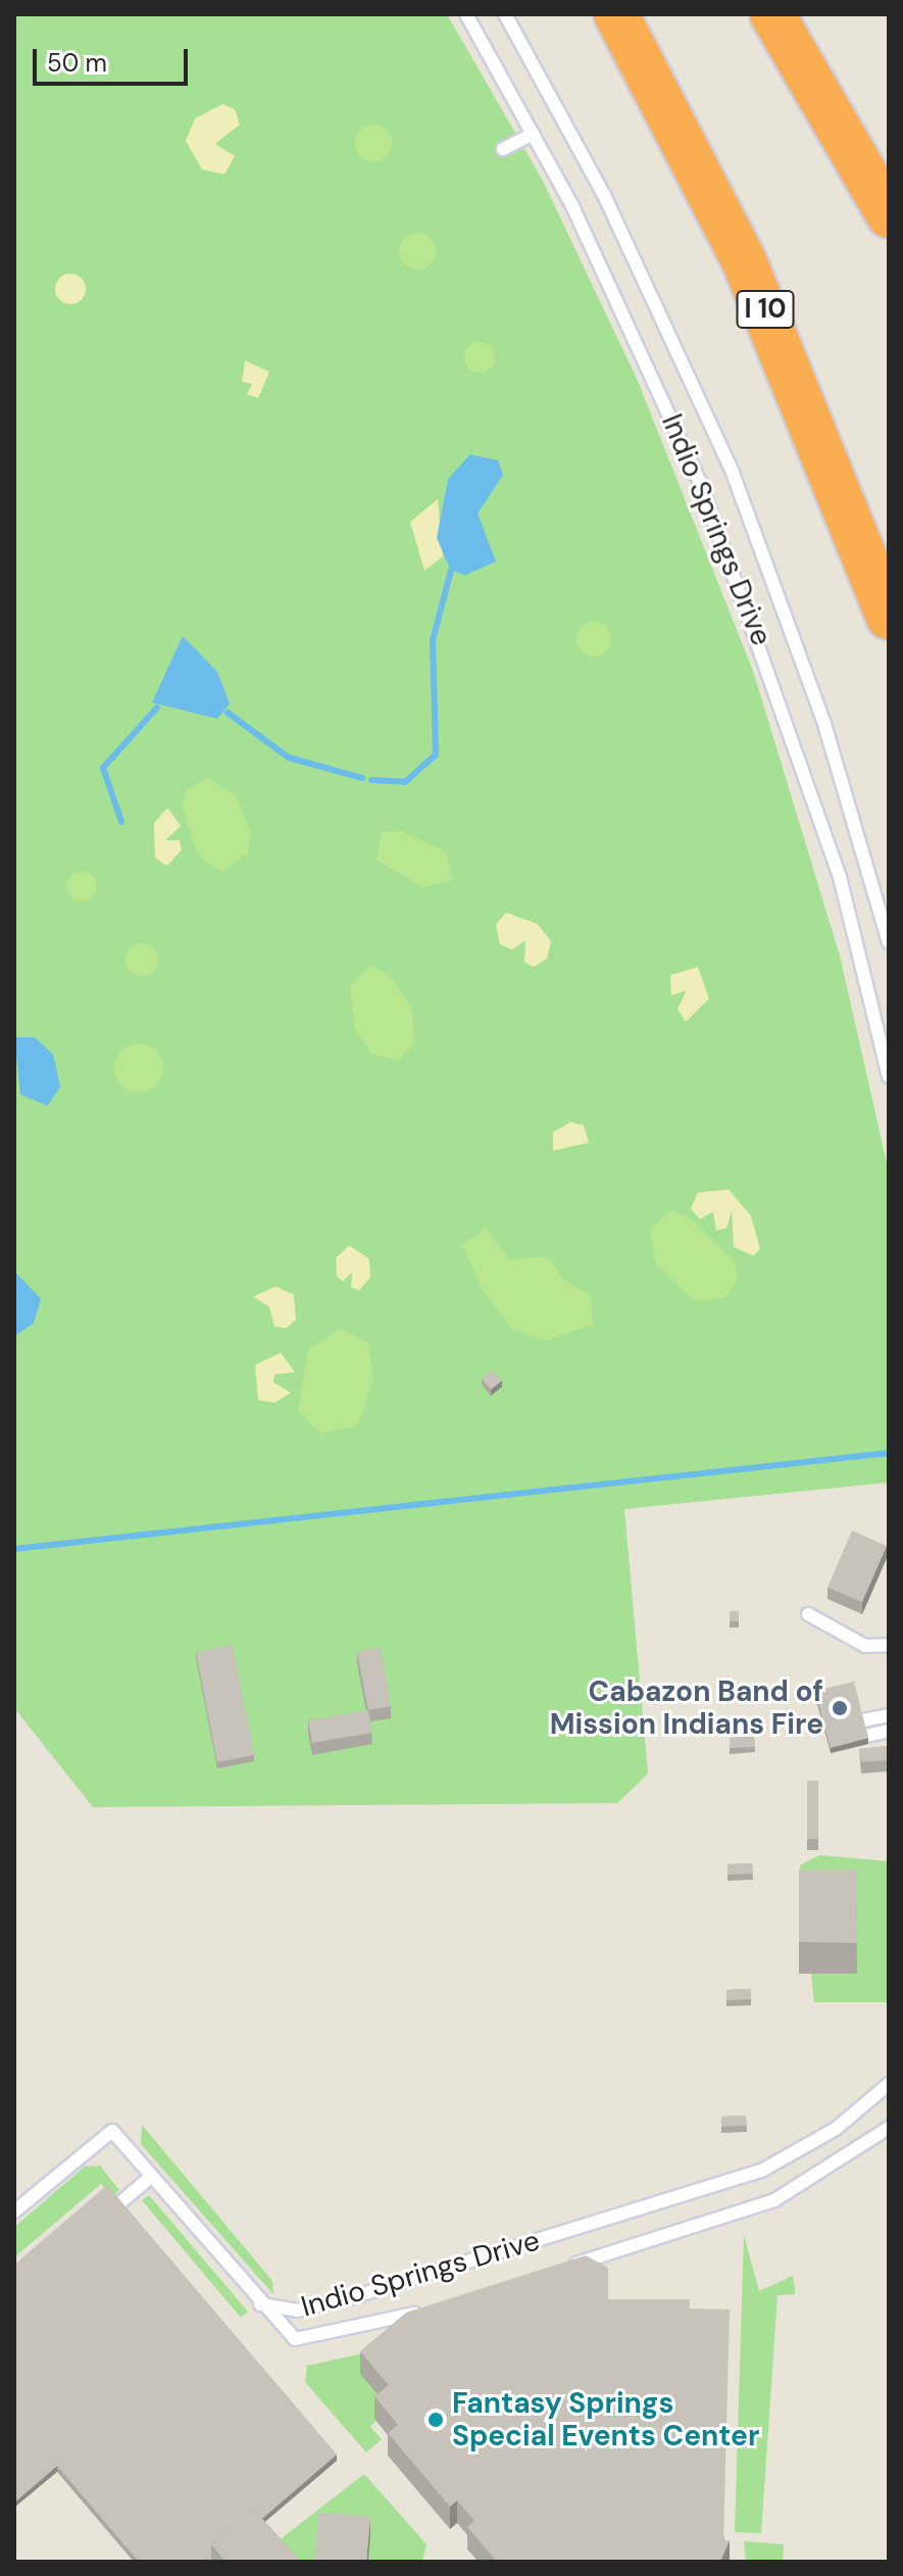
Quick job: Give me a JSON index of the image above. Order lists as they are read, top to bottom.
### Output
{
  "streets": {
    "highway": ["I 10"],
    "lane": ["Indio Springs Drive"]
  },
  "places": ["Cabazon Band of Mission Indians Fire", "Fantasy Springs Special Events Center"],
  "scale_bar": "50 m"
}
